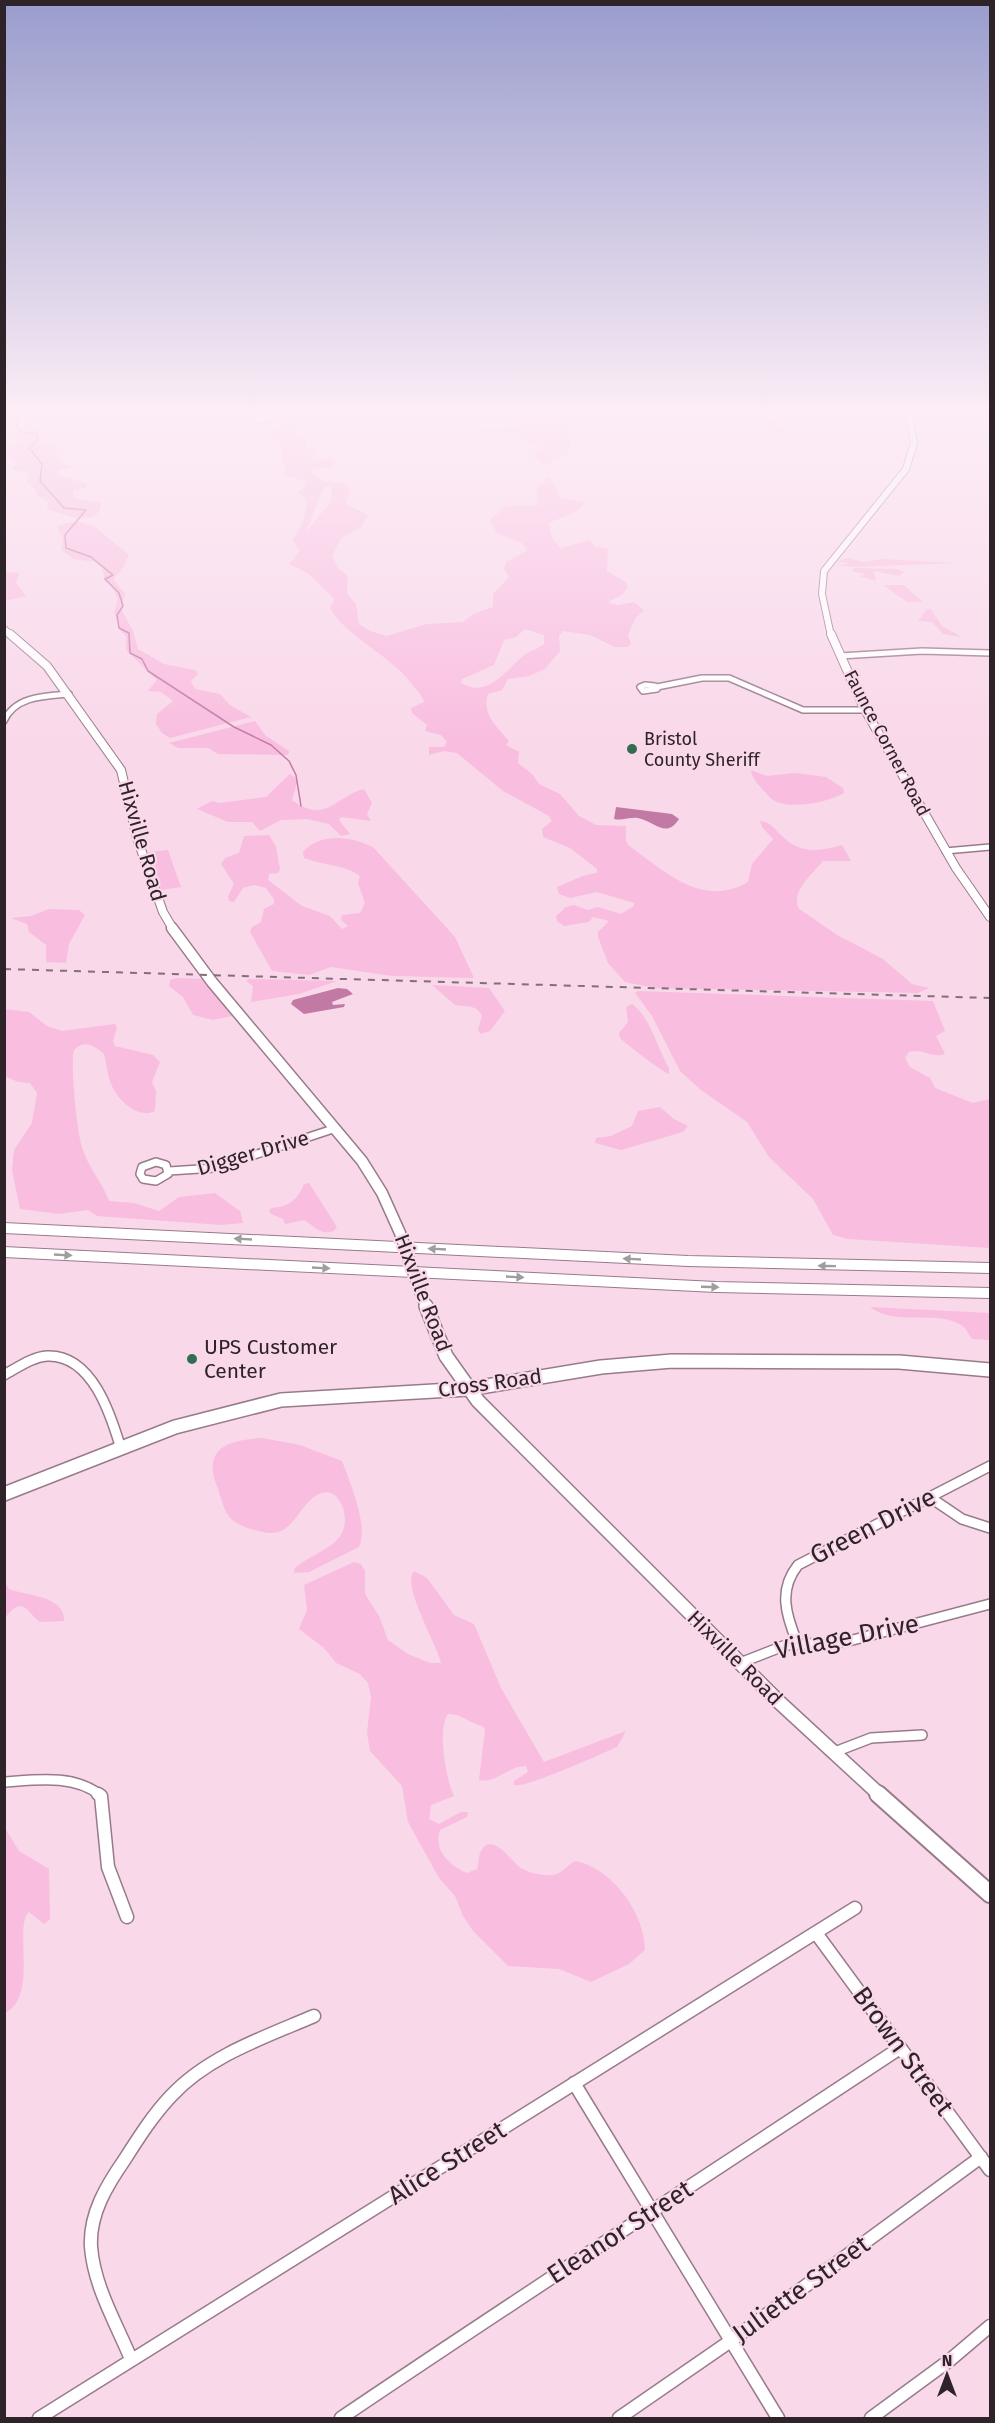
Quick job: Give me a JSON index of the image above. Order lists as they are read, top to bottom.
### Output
{
  "streets": {
    "street": [
      "Faunce Corner Road",
      "Hixville Road",
      "Digger Drive",
      "Cross Road",
      "Green Drive",
      "Village Drive",
      "Brown Street",
      "Alice Street",
      "Eleanor Street",
      "Juliette Street"
    ]
  },
  "crossings": [
    ["Hixville Road", "Digger Drive"],
    ["Hixville Road", "Cross Road"],
    ["Hixville Road", "Village Drive"],
    ["Green Drive", "Village Drive"],
    ["Brown Street", "Alice Street"],
    ["Brown Street", "Eleanor Street"],
    ["Brown Street", "Juliette Street"]
  ],
  "places": ["Bristol County Sheriff", "UPS Customer Center"],
  "north": "top"
}
